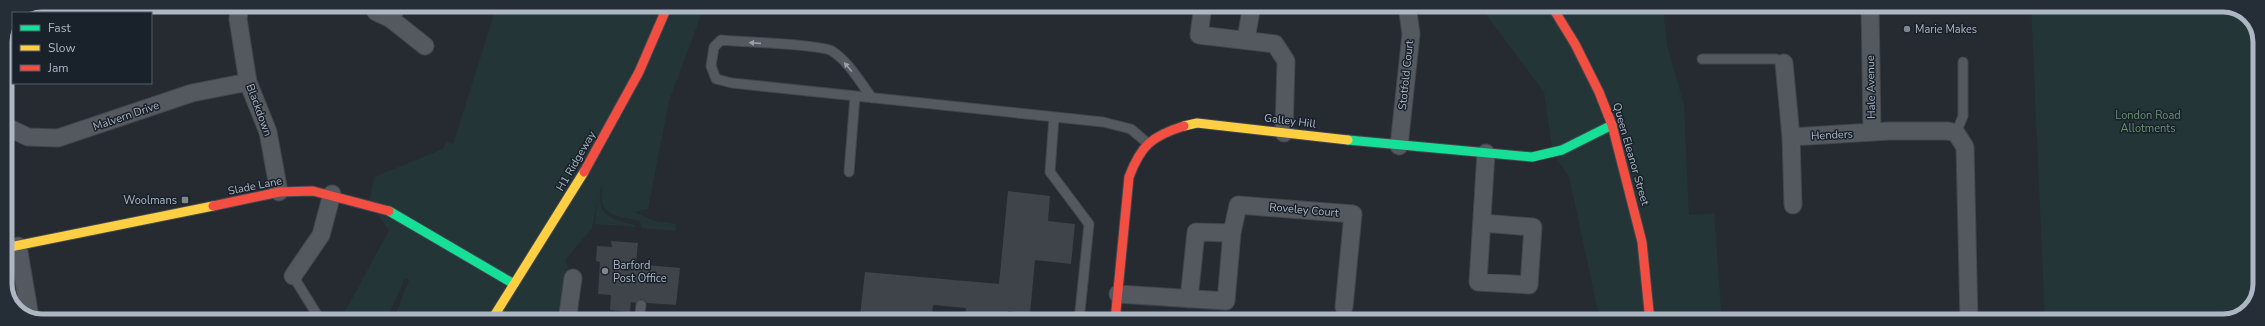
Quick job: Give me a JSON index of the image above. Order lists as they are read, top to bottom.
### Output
{
  "streets": {
    "street": [
      "Stotfold Court",
      "Hale Avenue",
      "Blackdown",
      "Malvern Drive",
      "Galley Hill",
      "Henders",
      "Queen Eleanor Street",
      "H1 Ridgeway",
      "Slade Lane",
      "Roveley Court"
    ]
  },
  "crossings": [
    ["Stotfold Court", "Galley Hill"],
    ["Hale Avenue", "Henders"],
    ["Blackdown", "Malvern Drive"],
    ["Blackdown", "Slade Lane"],
    ["Galley Hill", "Queen Eleanor Street"],
    ["Galley Hill", "Roveley Court"],
    ["H1 Ridgeway", "Slade Lane"]
  ],
  "parks": ["London Road Allotments"],
  "places": {
    "other": ["Marie Makes", "Barford Post Office"],
    "transit": ["Woolmans"]
  },
  "legend": ["Fast", "Slow", "Jam"]
}
